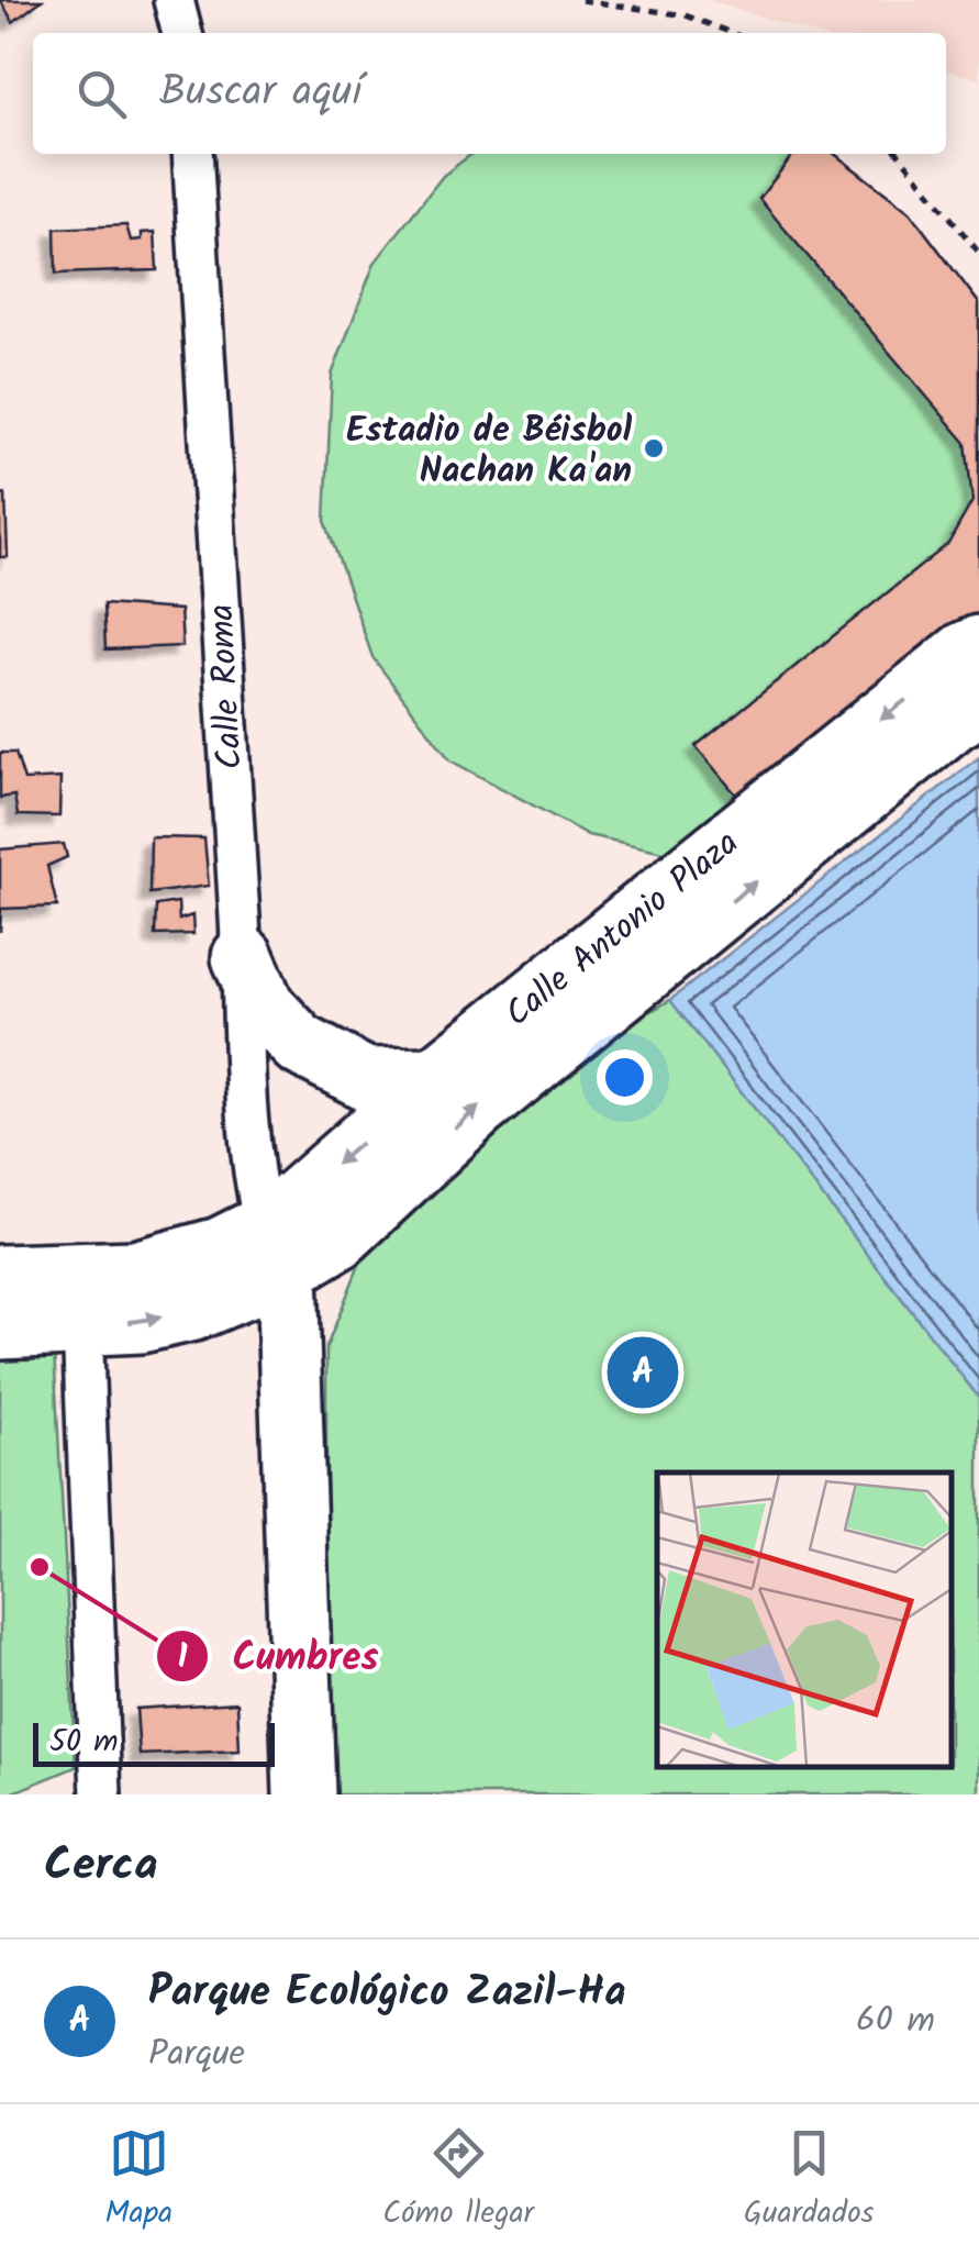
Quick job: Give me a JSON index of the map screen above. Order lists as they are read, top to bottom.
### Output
{
  "streets": {
    "main road": ["Calle Antonio Plaza"],
    "street": ["Calle Roma"]
  },
  "crossings": [
    ["Calle Roma", "Calle Antonio Plaza"]
  ],
  "places": ["Estadio de Béisbol Nachan Ka'an", "Cumbres"],
  "scale_bar": "50 m",
  "page": {
    "search": "Buscar aquí",
    "pins": "A",
    "scale": "50 m",
    "heading": "Cerca",
    "list": [
      {
        "mark": "A",
        "name": "Parque Ecológico Zazil-Ha",
        "note": "Parque",
        "value": "60 m"
      }
    ],
    "nav": ["Mapa", "Cómo llegar", "Guardados"]
  }
}
